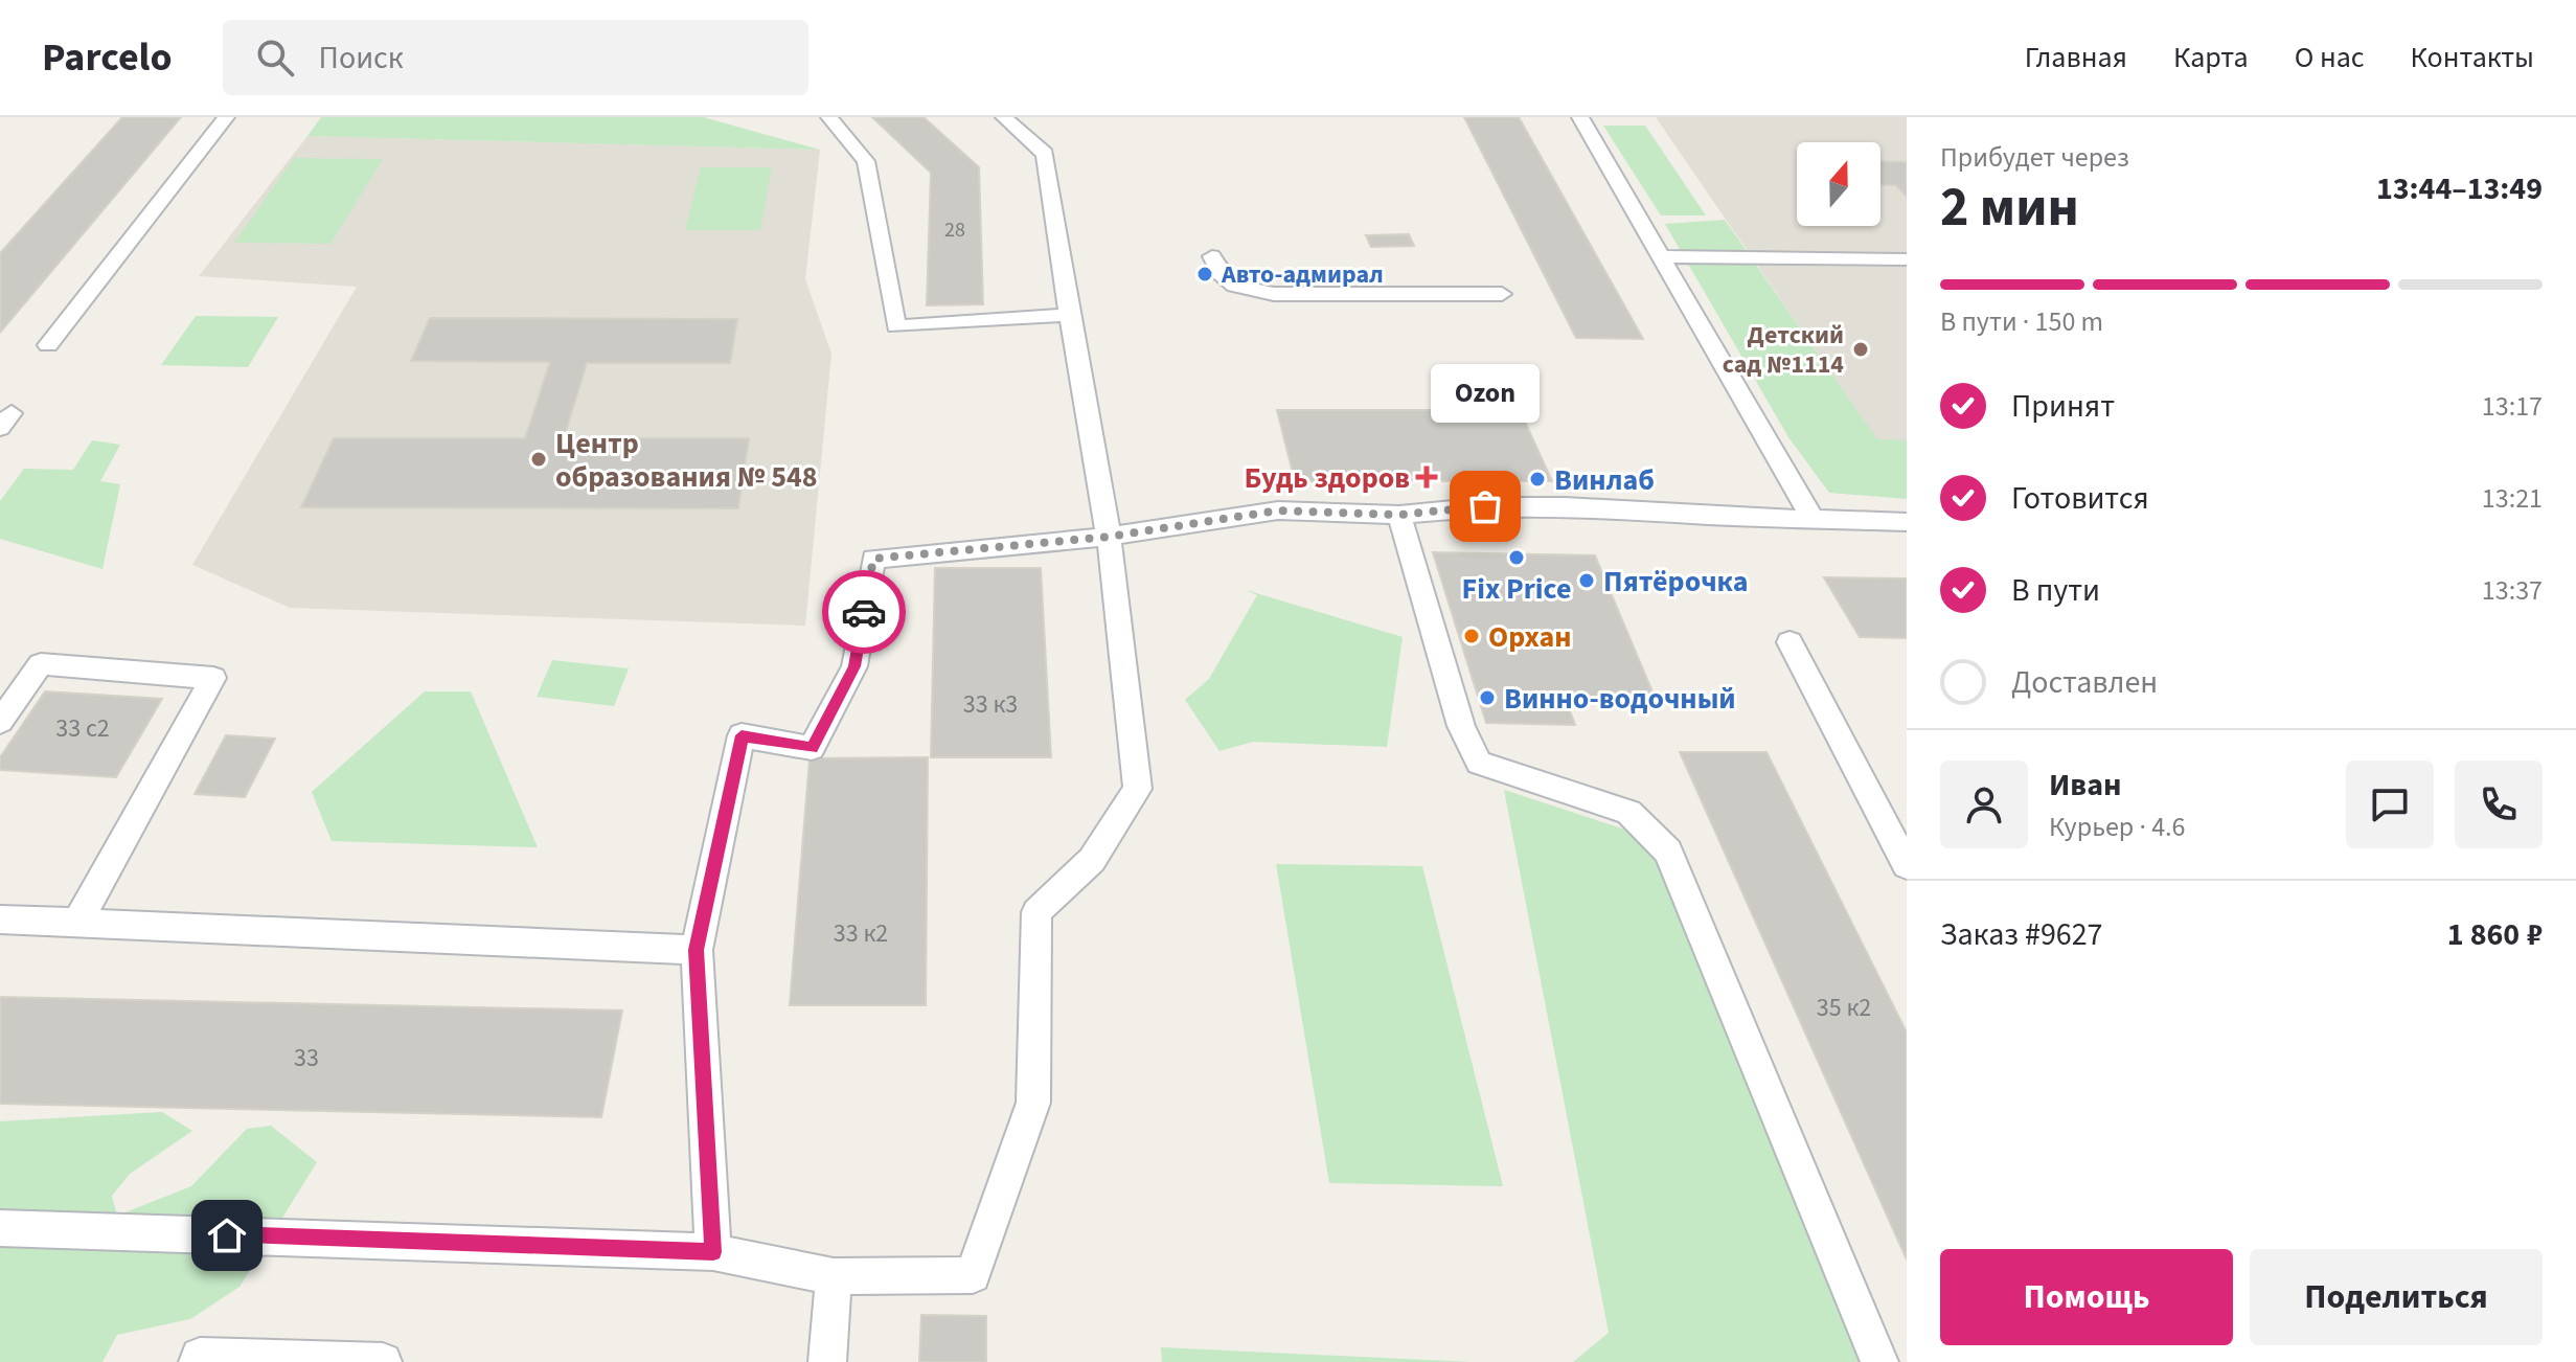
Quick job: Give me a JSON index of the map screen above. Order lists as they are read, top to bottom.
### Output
{
  "places": {
    "other": [
      "Авто-адмирал",
      "Детский сад №1114",
      "Центр образования № 548",
      "Винлаб",
      "Ozon",
      "Fix Price",
      "Пятёрочка",
      "Орхан",
      "Винно-водочный"
    ],
    "health": ["Будь здоров"]
  },
  "house_numbers": [
    "28",
    "33 к3",
    "33 с2",
    "33 к2",
    "35 к2",
    "33"
  ],
  "north": "top",
  "page": {
    "header": "Parcelo",
    "search": "Поиск",
    "nav": [
      "Главная",
      "Карта",
      "О нас",
      "Контакты"
    ],
    "heading": ["2 мин", "Прибудет через", "13:44–13:49"],
    "panel": [
      "Иван",
      "Курьер · 4.6",
      "Заказ #9627",
      "1 860 ₽"
    ],
    "bar": "В пути · 150 m",
    "list": [
      ["Принят", "13:17"],
      ["Готовится", "13:21"],
      ["В пути", "13:37"],
      "Доставлен"
    ],
    "bubble": "Ozon",
    "buttons": ["Помощь", "Поделиться"]
  }
}
